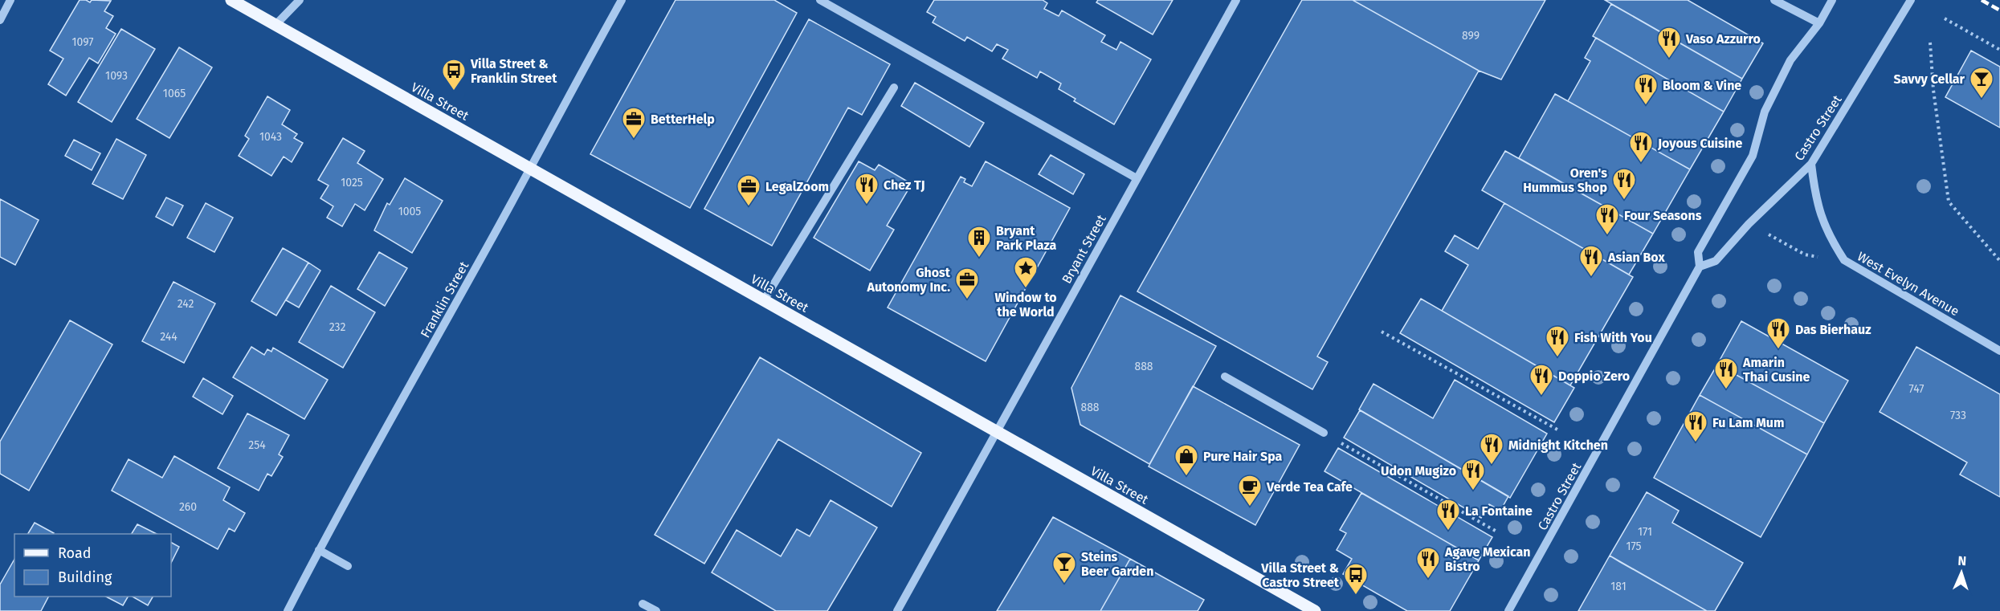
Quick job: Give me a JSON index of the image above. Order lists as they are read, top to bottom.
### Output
{
  "streets": {
    "main road": ["Villa Street"],
    "street": [
      "Castro Street",
      "Bryant Street",
      "West Evelyn Avenue",
      "Franklin Street"
    ]
  },
  "crossings": [
    ["Villa Street", "Bryant Street"],
    ["Villa Street", "Franklin Street"],
    ["Castro Street", "West Evelyn Avenue"]
  ],
  "places": {
    "restaurant": [
      "Vaso Azzurro",
      "Bloom & Vine",
      "Joyous Cuisine",
      "Oren's Hummus Shop",
      "Chez TJ",
      "Four Seasons",
      "Asian Box",
      "Das Bierhauz",
      "Fish With You",
      "Amarin Thai Cusine",
      "Doppio Zero",
      "Fu Lam Mum",
      "Midnight Kitchen",
      "Udon Mugizo",
      "La Fontaine",
      "Agave Mexican Bistro"
    ],
    "bus stop": ["Villa Street & Franklin Street", "Villa Street & Castro Street"],
    "bar": ["Savvy Cellar", "Steins Beer Garden"],
    "office": ["BetterHelp", "LegalZoom", "Ghost Autonomy Inc."],
    "building": ["Bryant Park Plaza"],
    "place": ["Window to the World"],
    "shop": ["Pure Hair Spa"],
    "cafe": ["Verde Tea Cafe"]
  },
  "house_numbers": [
    "899",
    "1097",
    "1093",
    "1065",
    "1043",
    "1025",
    "1005",
    "242",
    "232",
    "244",
    "888",
    "747",
    "888",
    "733",
    "254",
    "260",
    "171",
    "175",
    "181"
  ],
  "legend": ["Road", "Building"],
  "north": "top"
}
